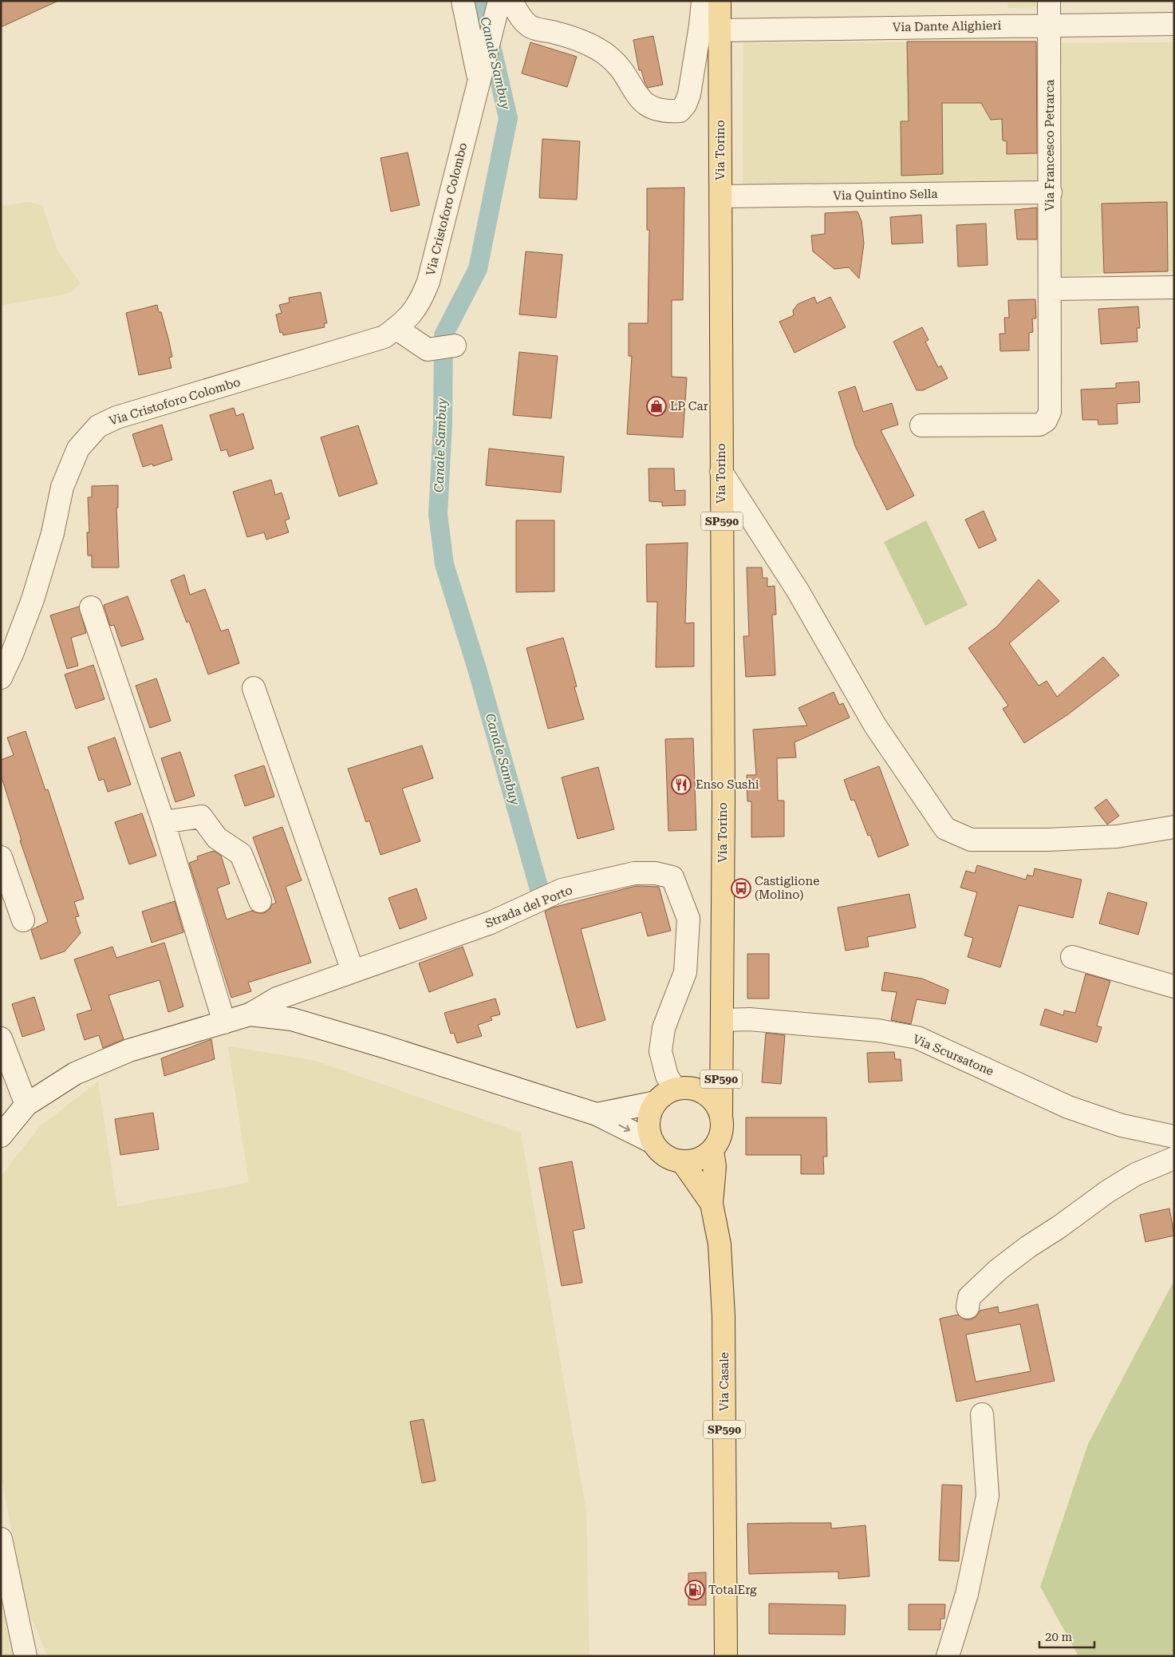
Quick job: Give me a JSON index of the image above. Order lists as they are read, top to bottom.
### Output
{
  "streets": {
    "main road": ["Via Torino", "SP590", "Via Casale"],
    "street": [
      "Via Dante Alighieri",
      "Via Francesco Petrarca",
      "Via Quintino Sella",
      "Via Cristoforo Colombo",
      "Strada del Porto",
      "Via Scursatone"
    ]
  },
  "crossings": [
    ["Via Dante Alighieri", "Via Francesco Petrarca"],
    ["Via Dante Alighieri", "Via Torino"],
    ["Via Francesco Petrarca", "Via Quintino Sella"],
    ["Via Torino", "Via Quintino Sella"],
    ["Via Torino", "SP590"],
    ["Via Torino", "Via Scursatone"],
    ["SP590", "Strada del Porto"],
    ["SP590", "Via Casale"]
  ],
  "water": ["Canale Sambuy"],
  "places": {
    "shop": ["LP Car"],
    "restaurant": ["Enso Sushi"],
    "bus stop": ["Castiglione (Molino)"],
    "fuel station": ["TotalErg"]
  },
  "scale_bar": "20 m"
}
